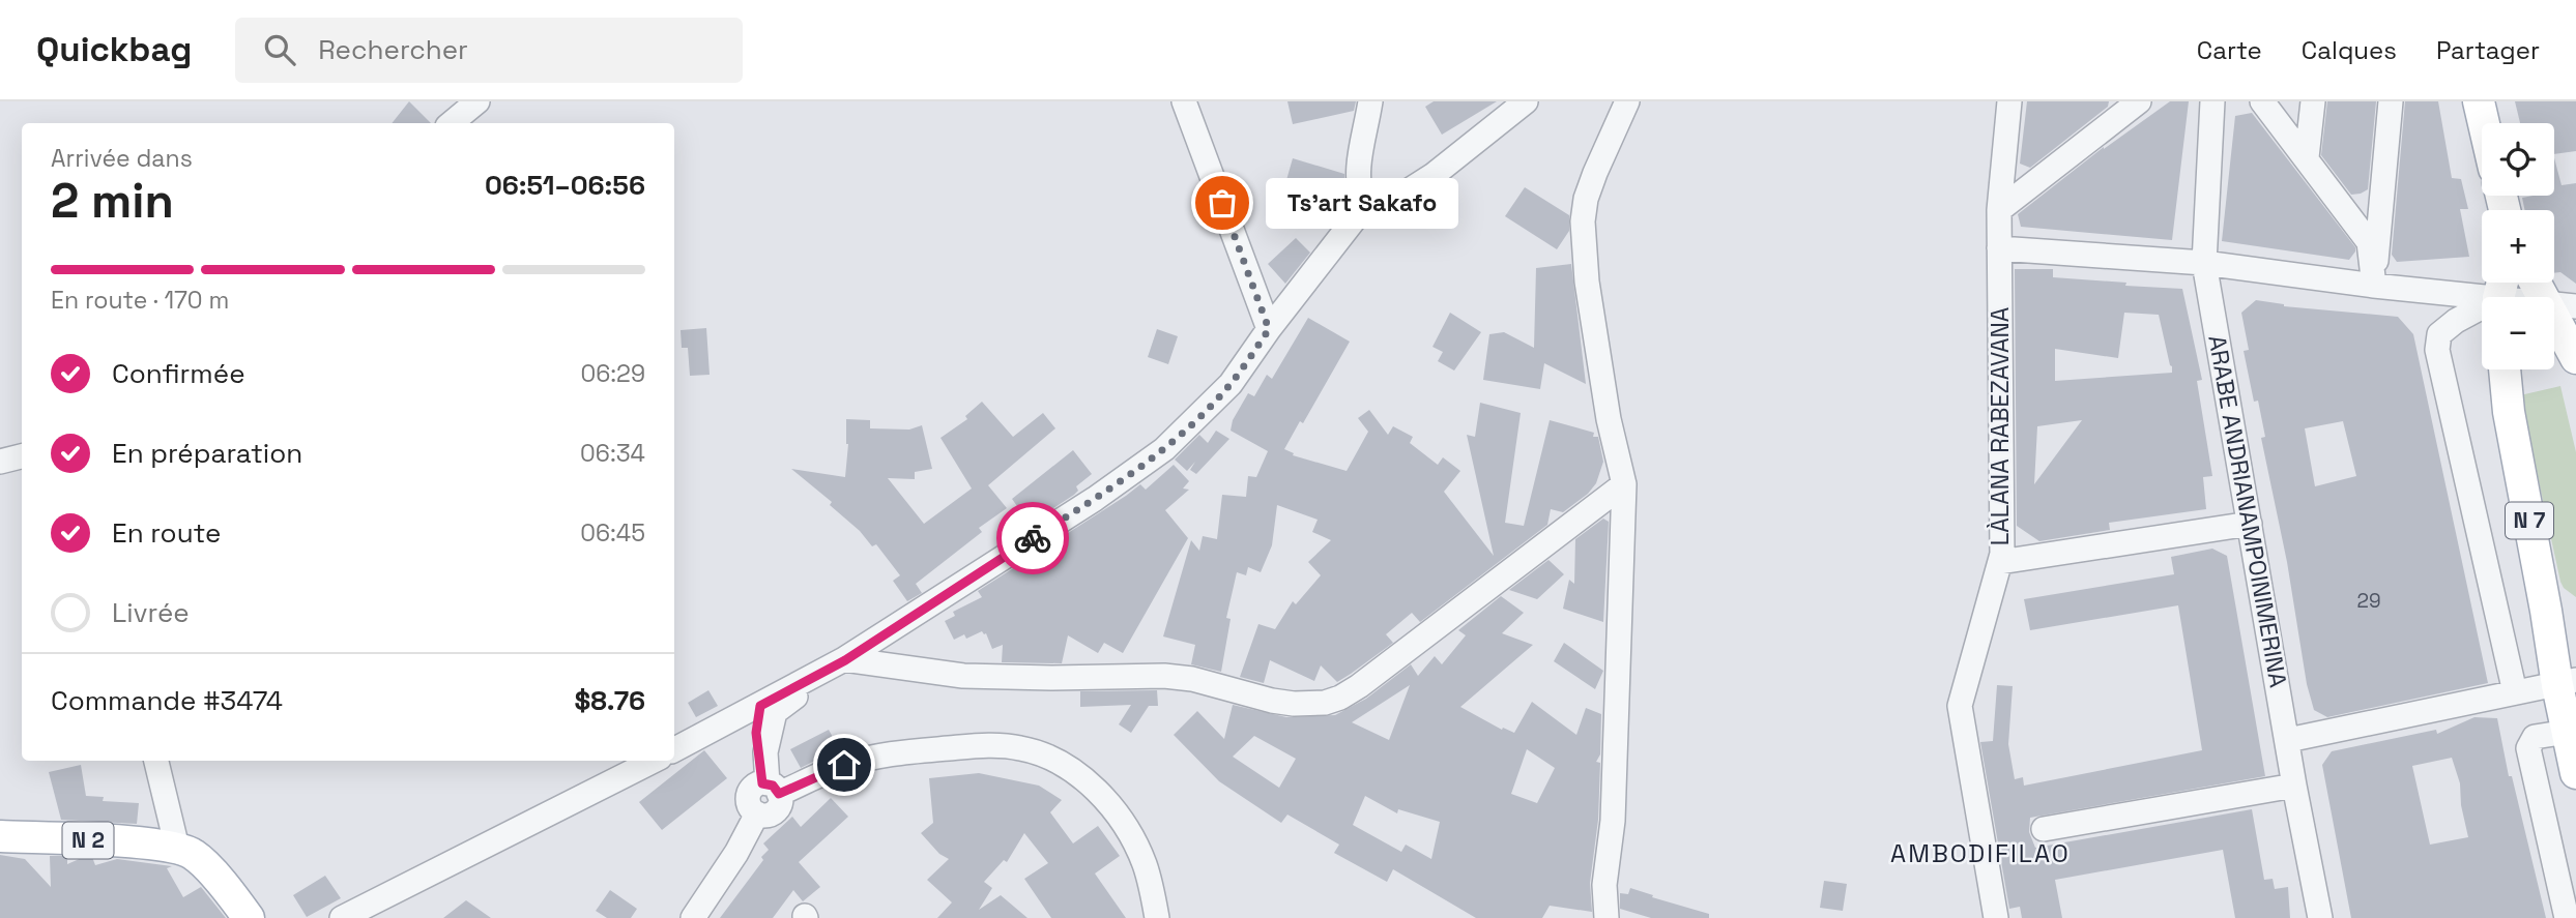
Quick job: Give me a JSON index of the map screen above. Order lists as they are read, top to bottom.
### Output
{
  "streets": {
    "main road": ["N 7", "N 2"],
    "street": ["LÀLANA RABEZAVANA", "ARABE ANDRIANAMPOINIMERINA"]
  },
  "districts": ["AMBODIFILAO"],
  "places": ["Ts'art Sakafo"],
  "house_numbers": ["29"],
  "page": {
    "header": "Quickbag",
    "search": "Rechercher",
    "nav": ["Carte", "Calques", "Partager"],
    "map_buttons": ["+", "−"],
    "heading": ["2 min", "Arrivée dans", "06:51–06:56"],
    "panel": ["Commande #3474", "$8.76"],
    "bubble": "Ts'art Sakafo",
    "bar": "En route · 170 m",
    "list": [
      ["Confirmée", "06:29"],
      ["En préparation", "06:34"],
      ["En route", "06:45"],
      "Livrée"
    ]
  }
}
